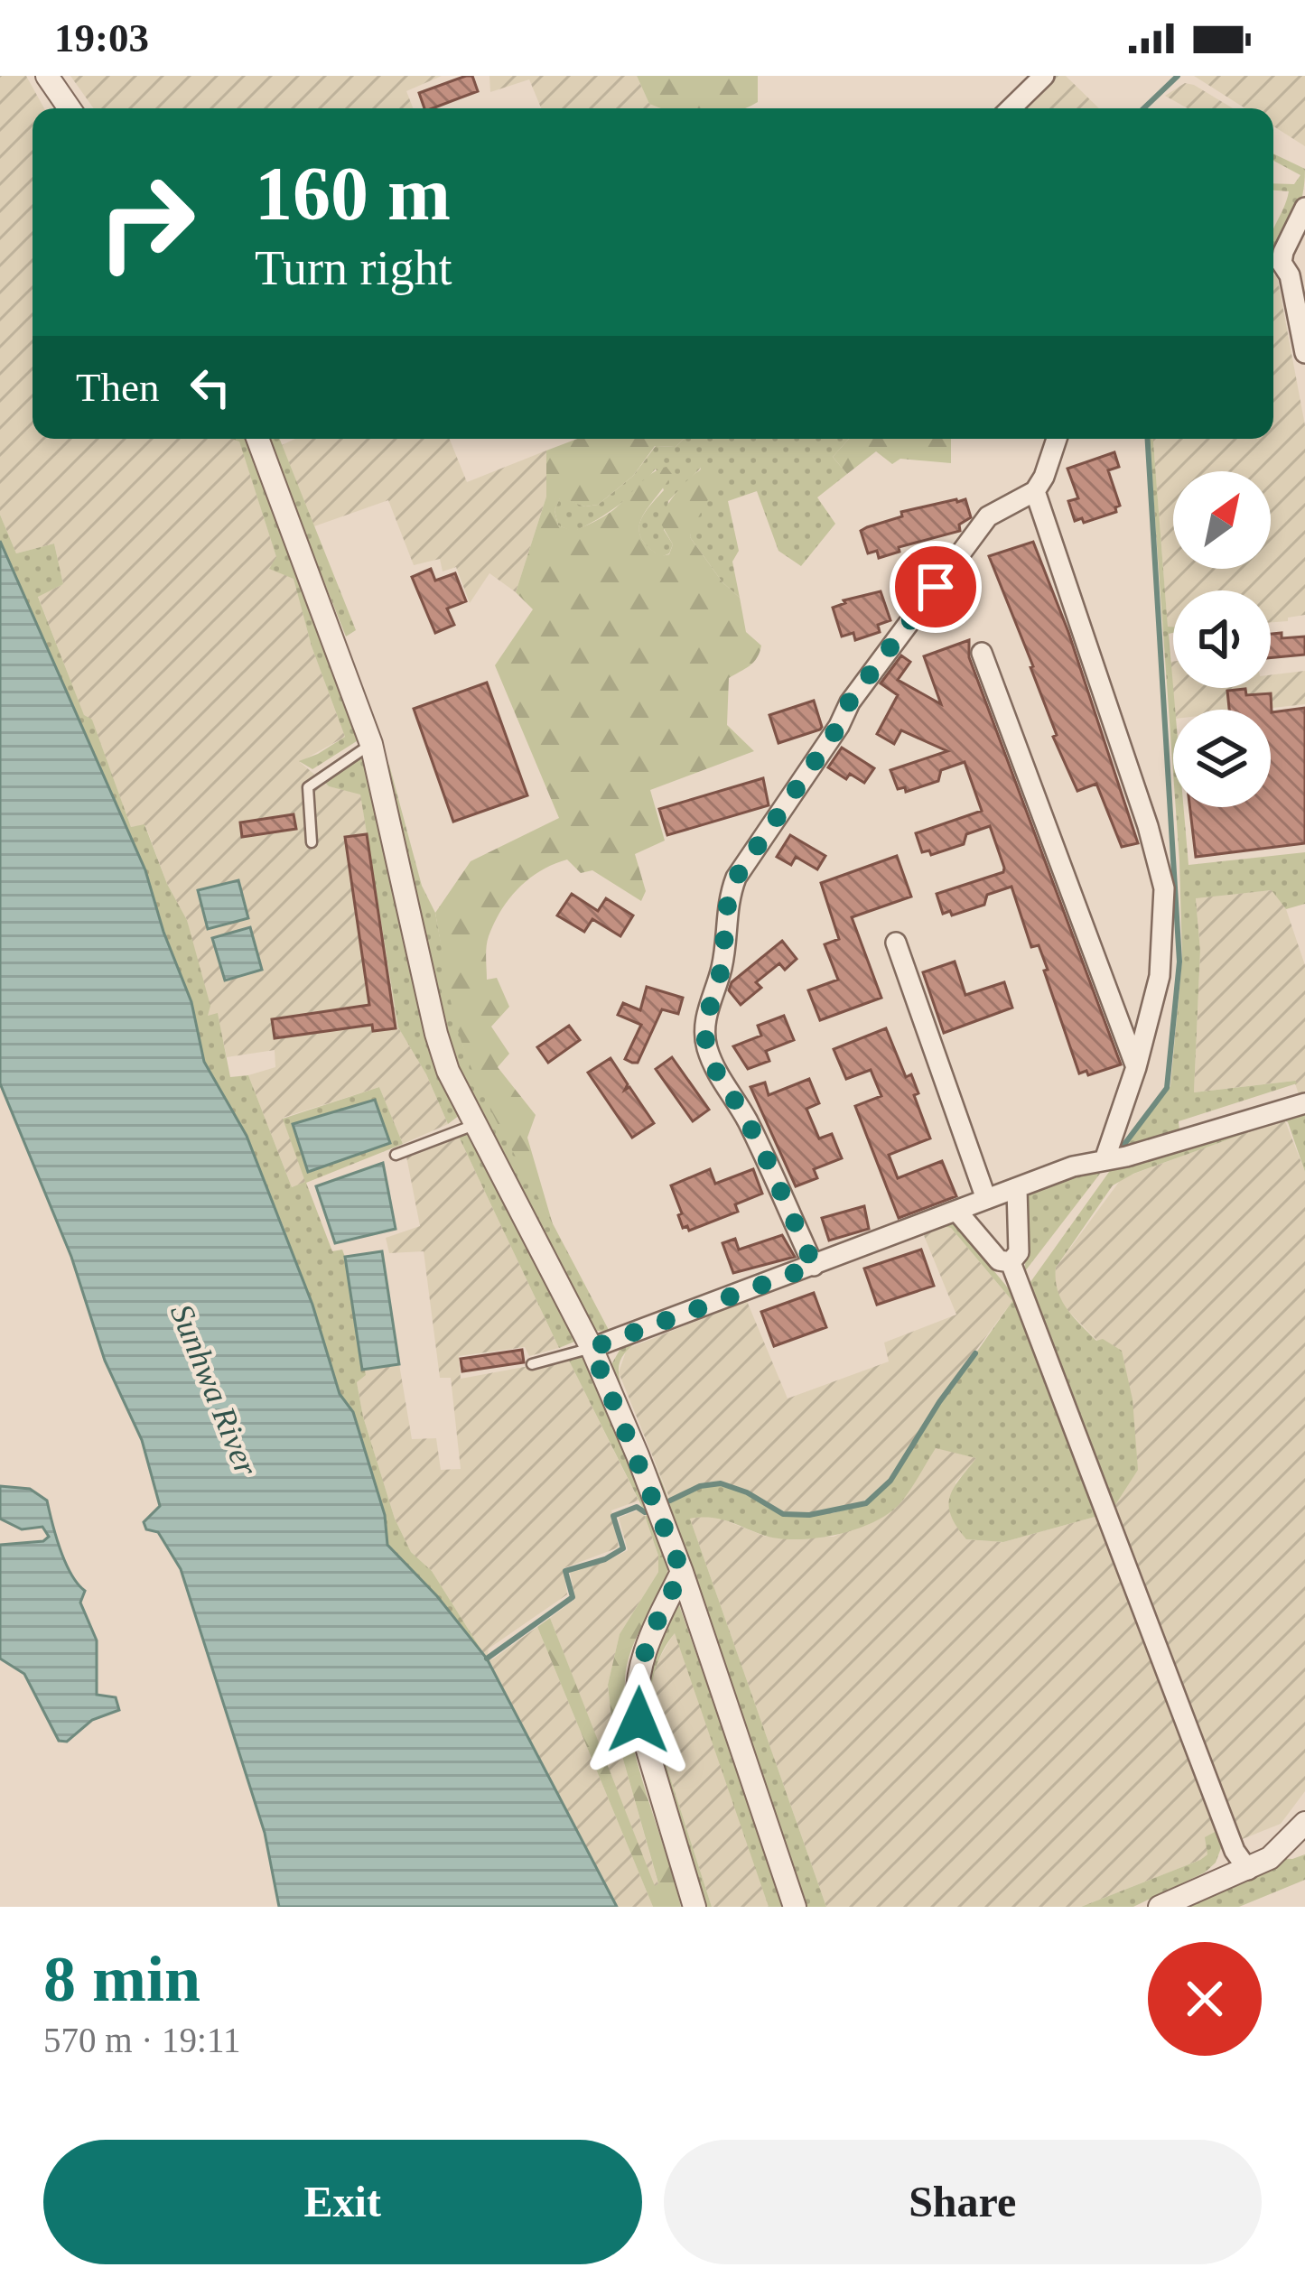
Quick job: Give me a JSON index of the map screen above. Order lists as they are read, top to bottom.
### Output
{
  "water": ["Sunhwa River"],
  "north": "top right",
  "page": {
    "status": "19:03",
    "turn": ["160 m", "Turn right"],
    "then": "Then",
    "heading": ["8 min", "570 m · 19:11"],
    "buttons": ["Exit", "Share"]
  }
}
